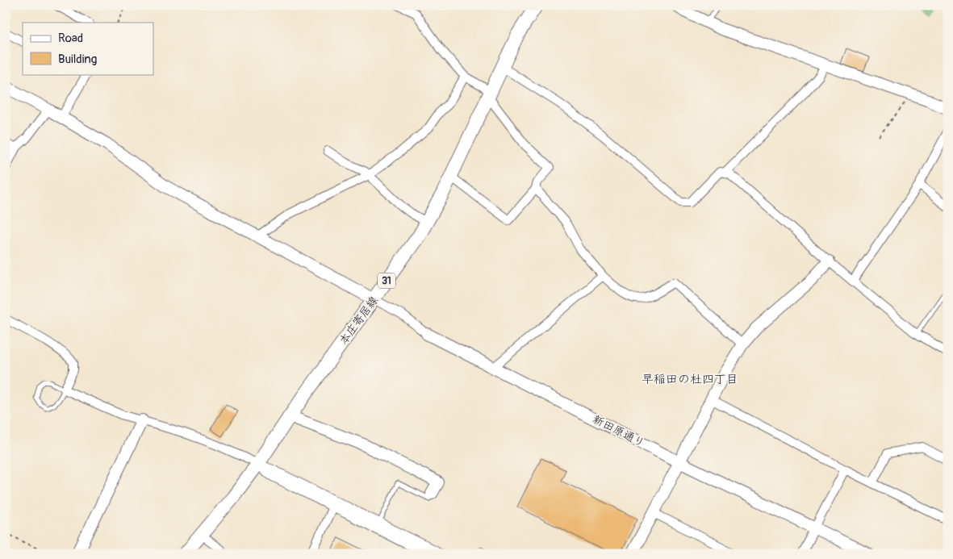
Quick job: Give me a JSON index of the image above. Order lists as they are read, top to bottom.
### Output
{
  "streets": {
    "main road": ["31", "本庄寄居線"],
    "street": ["新田原通り"]
  },
  "crossings": [
    ["本庄寄居線", "新田原通り"]
  ],
  "districts": ["早稲田の杜四丁目"],
  "legend": ["Road", "Building"]
}
